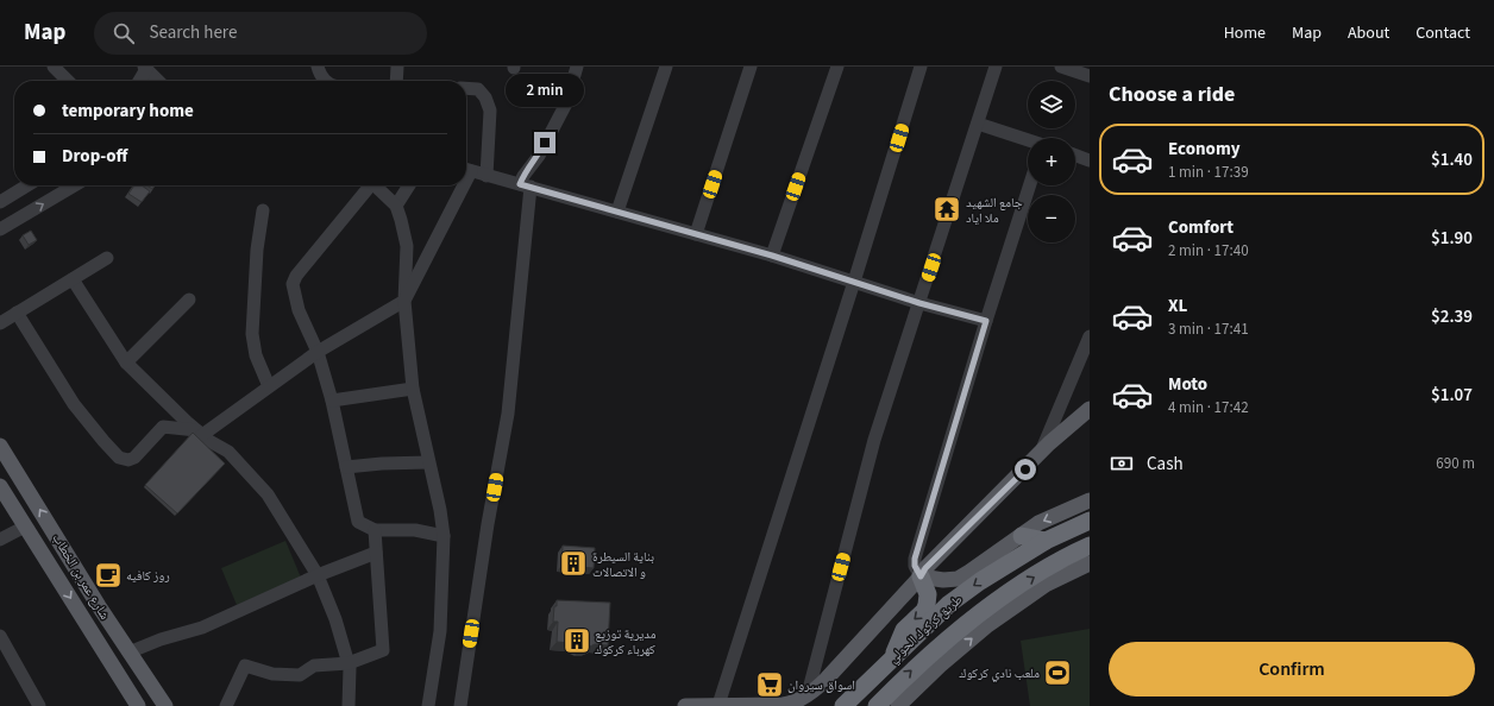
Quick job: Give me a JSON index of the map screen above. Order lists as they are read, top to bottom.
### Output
{
  "streets": {
    "highway": ["طريق كركوك الحولي"],
    "main road": ["شارع عمر بن الخطاب"]
  },
  "places": {
    "temple": ["جامع الشهيد ملا اياد"],
    "building": ["بناية السيطرة و الاتصالات", "مديرية توزيع كهرباء كركوك"],
    "cafe": ["روز كافيه"],
    "sports": ["ملعب نادي كركوك"],
    "supermarket": ["اسواق سيروان"]
  },
  "page": {
    "header": "Map",
    "search": "Search here",
    "nav": [
      "Home",
      "Map",
      "About",
      "Contact"
    ],
    "heading": "Choose a ride",
    "bubble": "2 min",
    "map_buttons": ["+", "−"],
    "banner": ["temporary home", "Drop-off"],
    "list": [
      {
        "name": "Economy",
        "note": "1 min · 17:39",
        "value": "$1.40"
      },
      {
        "name": "Comfort",
        "note": "2 min · 17:40",
        "value": "$1.90"
      },
      {
        "name": "XL",
        "note": "3 min · 17:41",
        "value": "$2.39"
      },
      {
        "name": "Moto",
        "note": "4 min · 17:42",
        "value": "$1.07"
      }
    ],
    "pay": ["Cash", "690 m"],
    "buttons": "Confirm"
  }
}
